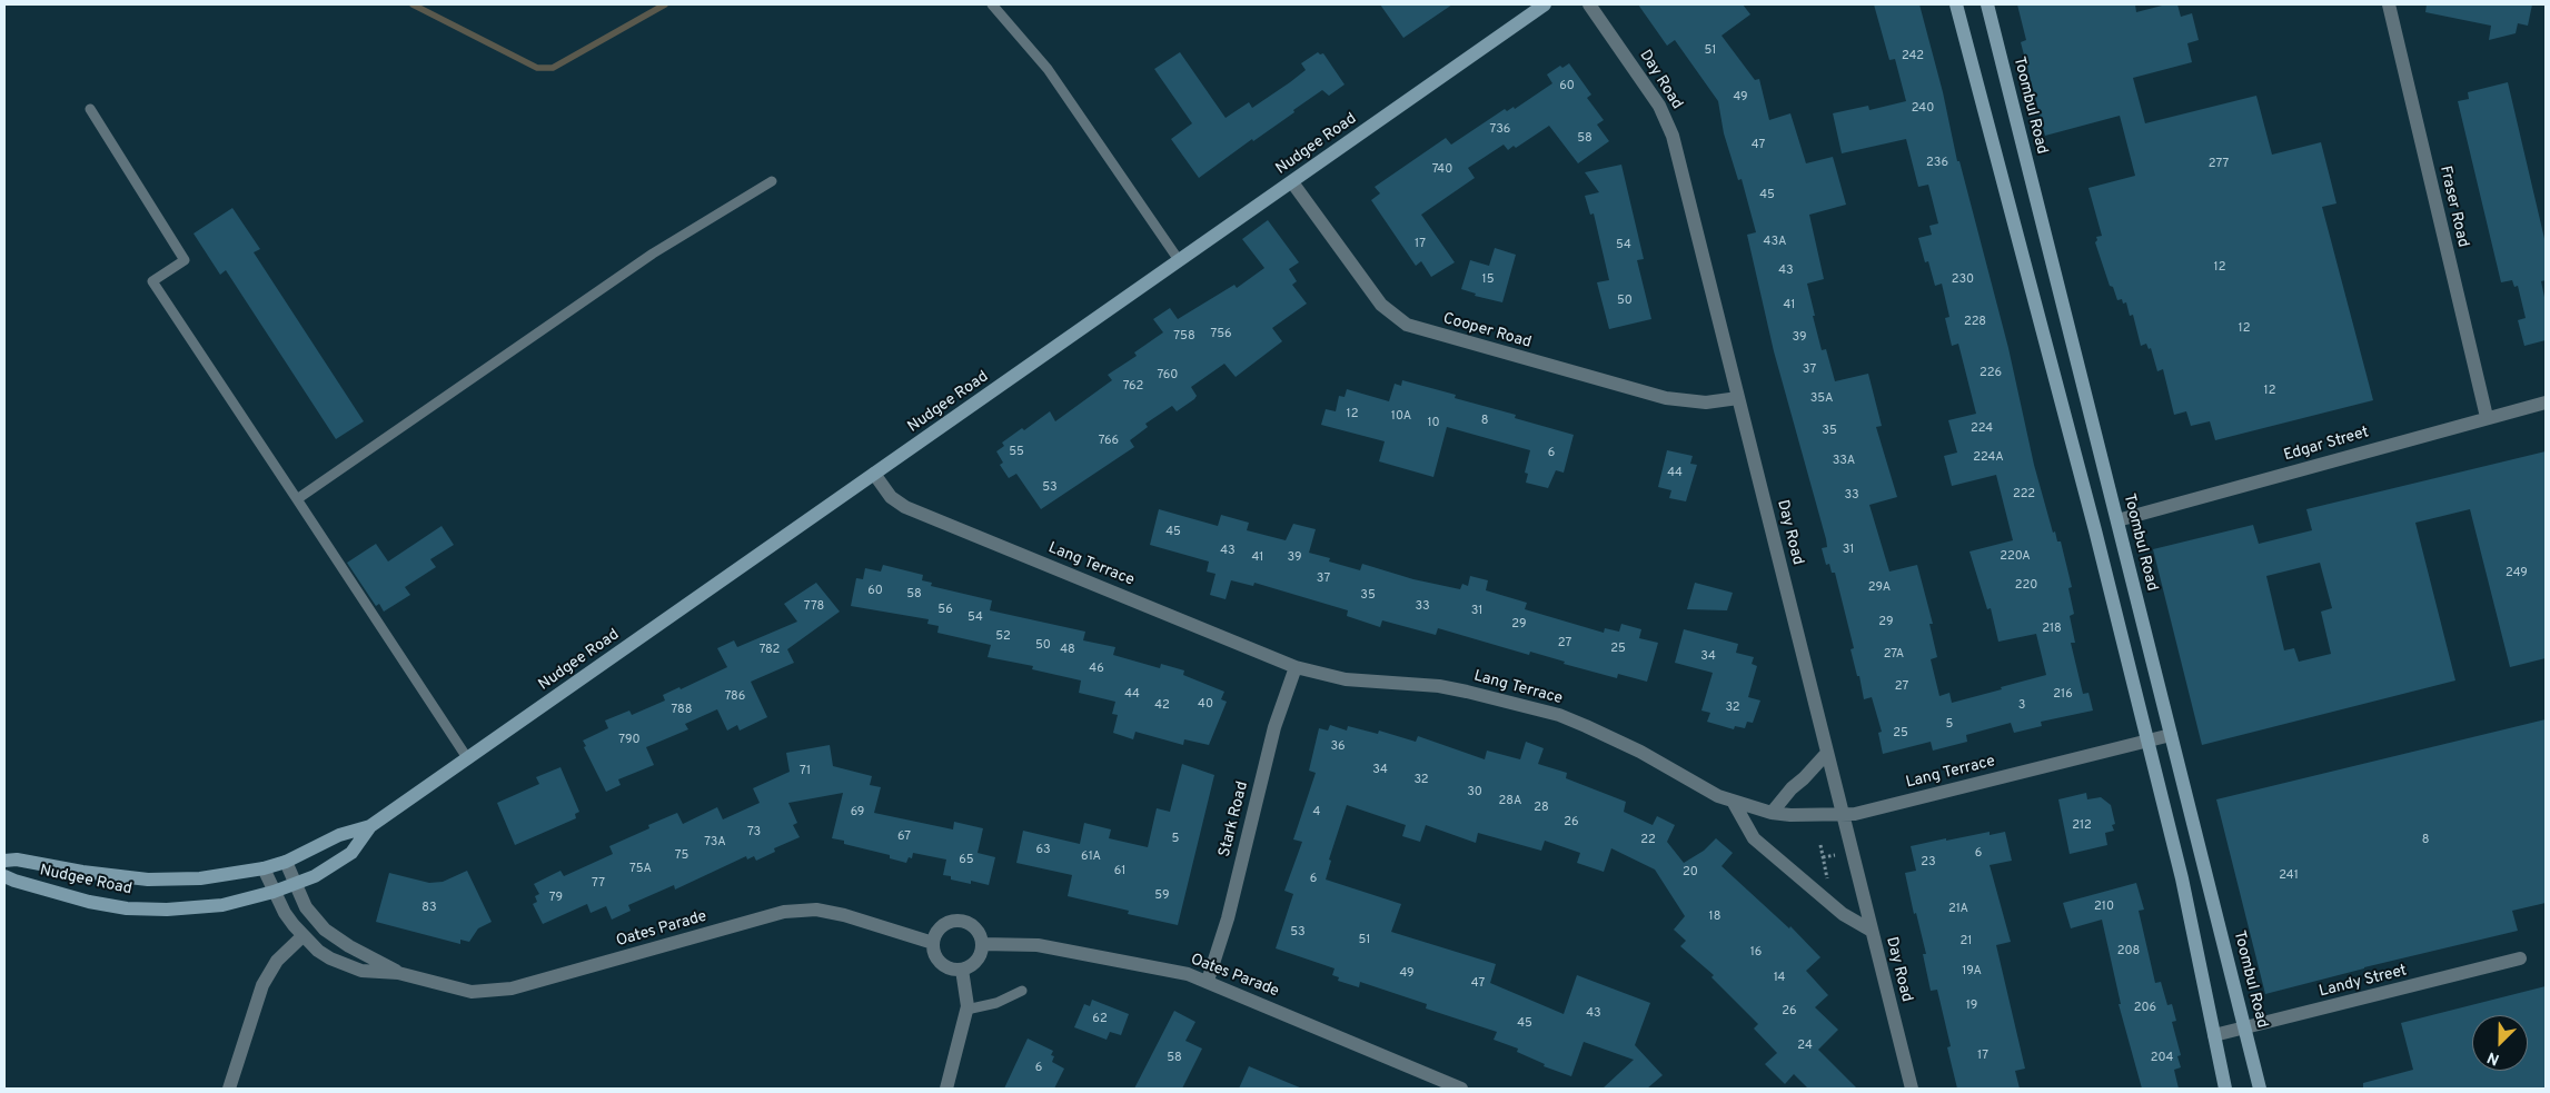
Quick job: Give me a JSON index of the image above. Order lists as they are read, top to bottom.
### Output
{
  "streets": {
    "main road": ["Toombul Road", "Nudgee Road"],
    "street": [
      "Day Road",
      "Fraser Road",
      "Cooper Road",
      "Edgar Street",
      "Lang Terrace",
      "Stark Road",
      "Oates Parade",
      "Landy Street"
    ]
  },
  "crossings": [
    ["Day Road", "Cooper Road"],
    ["Day Road", "Lang Terrace"],
    ["Toombul Road", "Edgar Street"],
    ["Toombul Road", "Lang Terrace"],
    ["Toombul Road", "Landy Street"],
    ["Nudgee Road", "Cooper Road"],
    ["Nudgee Road", "Lang Terrace"],
    ["Nudgee Road", "Oates Parade"],
    ["Fraser Road", "Edgar Street"],
    ["Lang Terrace", "Stark Road"],
    ["Stark Road", "Oates Parade"]
  ],
  "house_numbers": [
    "51",
    "242",
    "60",
    "49",
    "240",
    "736",
    "58",
    "47",
    "236",
    "277",
    "740",
    "45",
    "43A",
    "17",
    "54",
    "12",
    "43",
    "15",
    "230",
    "50",
    "41",
    "228",
    "12",
    "756",
    "758",
    "39",
    "37",
    "226",
    "760",
    "762",
    "12",
    "35A",
    "12",
    "10A",
    "8",
    "10",
    "224",
    "35",
    "766",
    "55",
    "6",
    "224A",
    "33A",
    "44",
    "53",
    "222",
    "33",
    "45",
    "31",
    "43",
    "220A",
    "41",
    "39",
    "249",
    "37",
    "220",
    "29A",
    "60",
    "58",
    "35",
    "778",
    "33",
    "56",
    "31",
    "54",
    "29",
    "29",
    "218",
    "52",
    "27",
    "50",
    "25",
    "782",
    "48",
    "27A",
    "34",
    "46",
    "27",
    "44",
    "216",
    "786",
    "40",
    "42",
    "3",
    "32",
    "788",
    "5",
    "25",
    "790",
    "36",
    "34",
    "71",
    "32",
    "30",
    "28A",
    "28",
    "69",
    "4",
    "26",
    "212",
    "73",
    "67",
    "5",
    "22",
    "8",
    "73A",
    "63",
    "6",
    "75",
    "61A",
    "65",
    "23",
    "75A",
    "61",
    "20",
    "241",
    "6",
    "77",
    "59",
    "79",
    "210",
    "83",
    "21A",
    "18",
    "53",
    "51",
    "21",
    "208",
    "16",
    "19A",
    "49",
    "14",
    "47",
    "19",
    "206",
    "26",
    "43",
    "62",
    "45",
    "24",
    "17",
    "58",
    "204",
    "6"
  ],
  "north": "bottom left"
}
